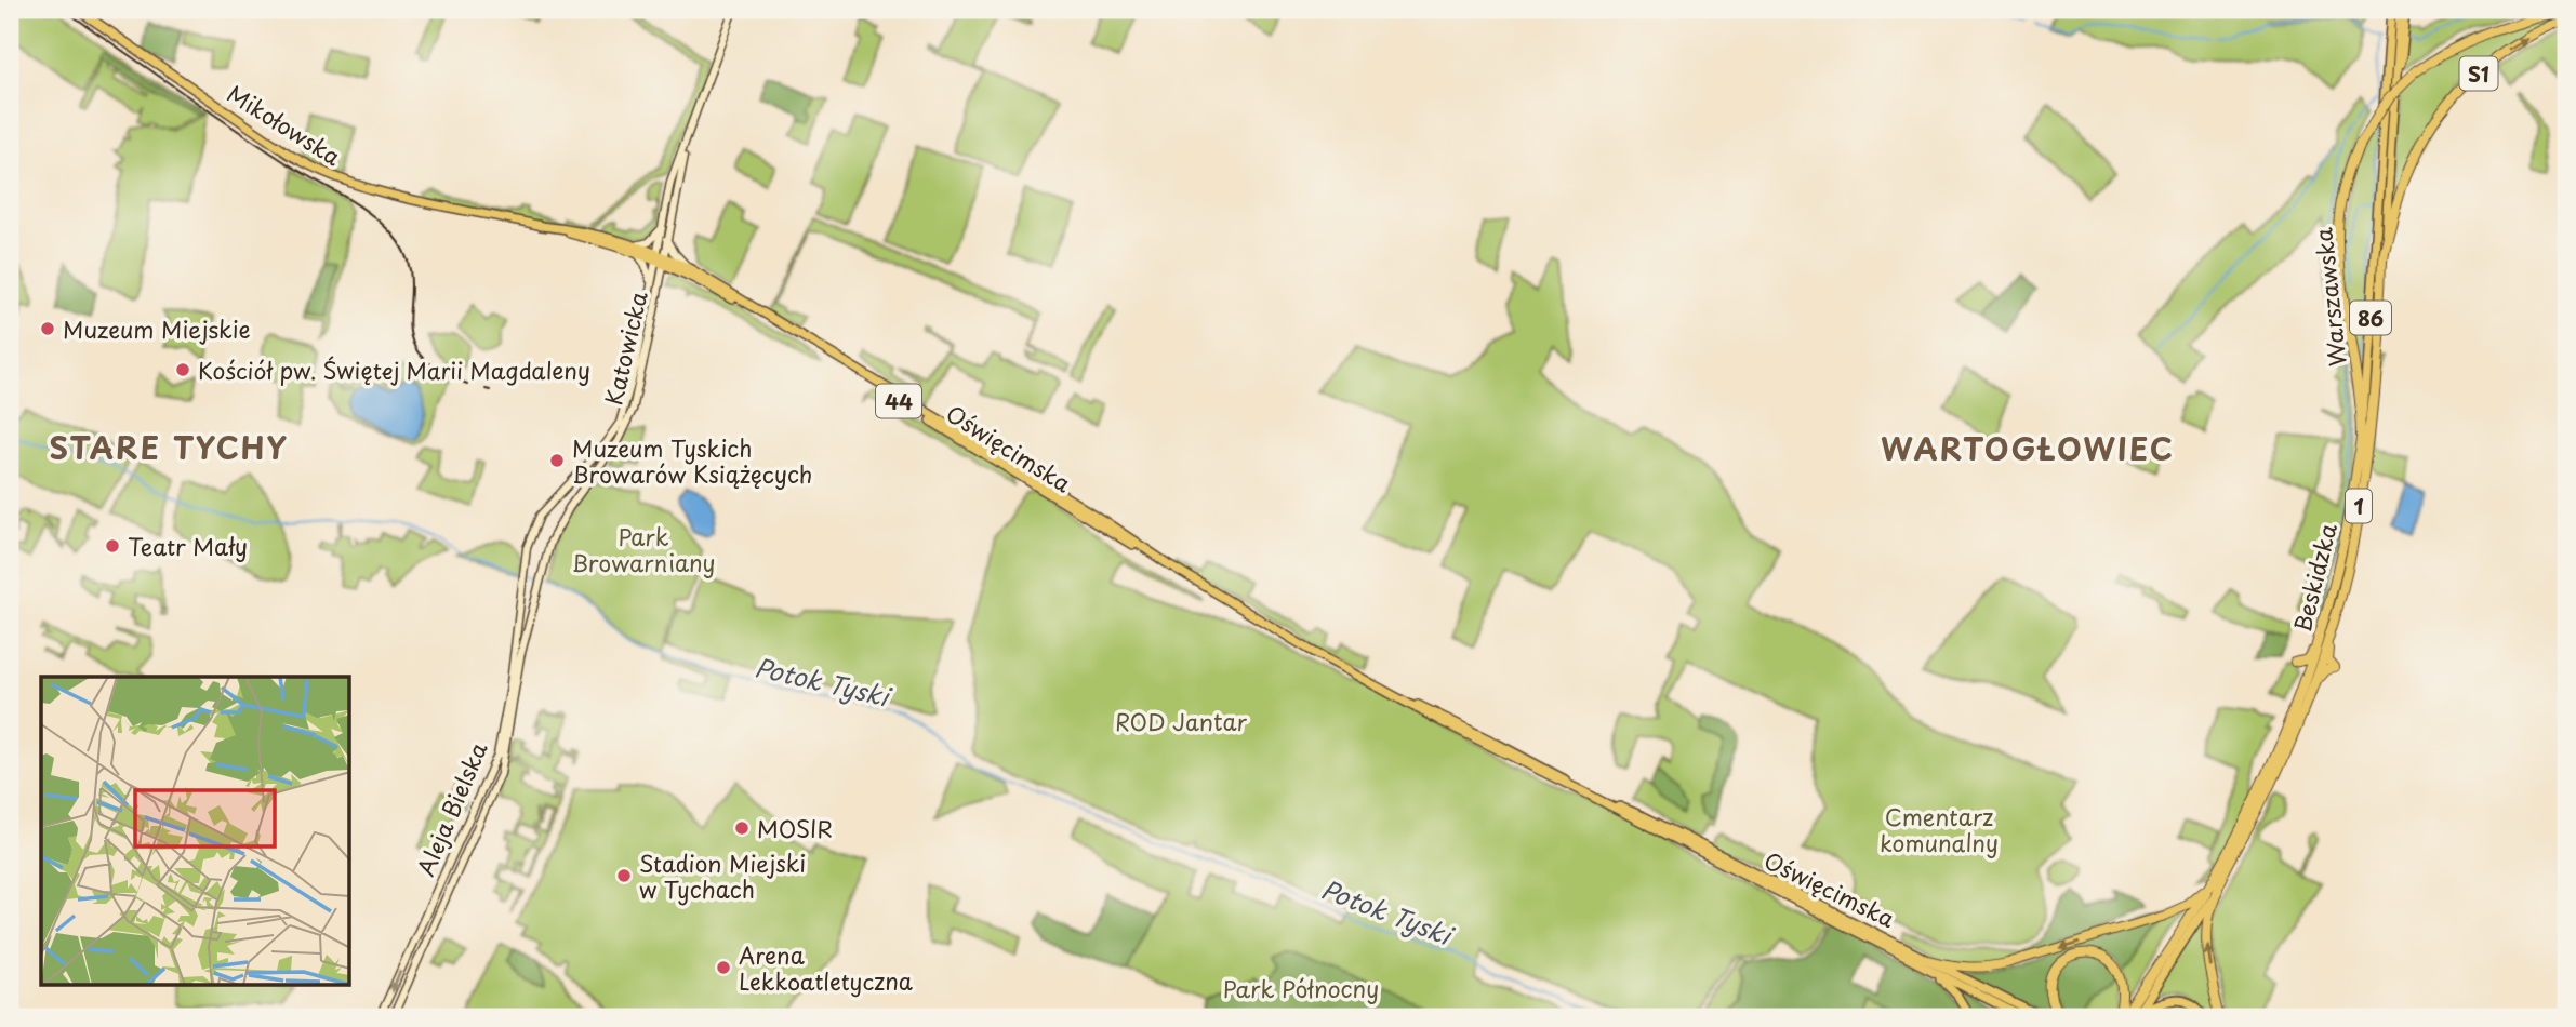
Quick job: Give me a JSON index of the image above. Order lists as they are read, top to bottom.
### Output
{
  "streets": {
    "highway": [
      "S1",
      "Warszawska",
      "1",
      "Beskidzka"
    ],
    "main road": [
      "Mikołowska",
      "86",
      "Katowicka",
      "44",
      "Oświęcimska",
      "Aleja Bielska"
    ]
  },
  "crossings": [
    ["S1", "1"],
    ["Mikołowska", "Katowicka"],
    ["Mikołowska", "Oświęcimska"],
    ["Warszawska", "Beskidzka"],
    ["Katowicka", "Oświęcimska"],
    ["Katowicka", "Aleja Bielska"],
    ["1", "Beskidzka"]
  ],
  "districts": ["STARE TYCHY", "WARTOGŁOWIEC"],
  "water": ["Potok Tyski"],
  "parks": [
    "Park Browarniany",
    "ROD Jantar",
    "Cmentarz komunalny",
    "Park Północny"
  ],
  "places": [
    "Muzeum Miejskie",
    "Kościół pw. Świętej Marii Magdaleny",
    "Muzeum Tyskich Browarów Książęcych",
    "Teatr Mały",
    "MOSIR",
    "Stadion Miejski w Tychach",
    "Arena Lekkoatletyczna"
  ]
}
